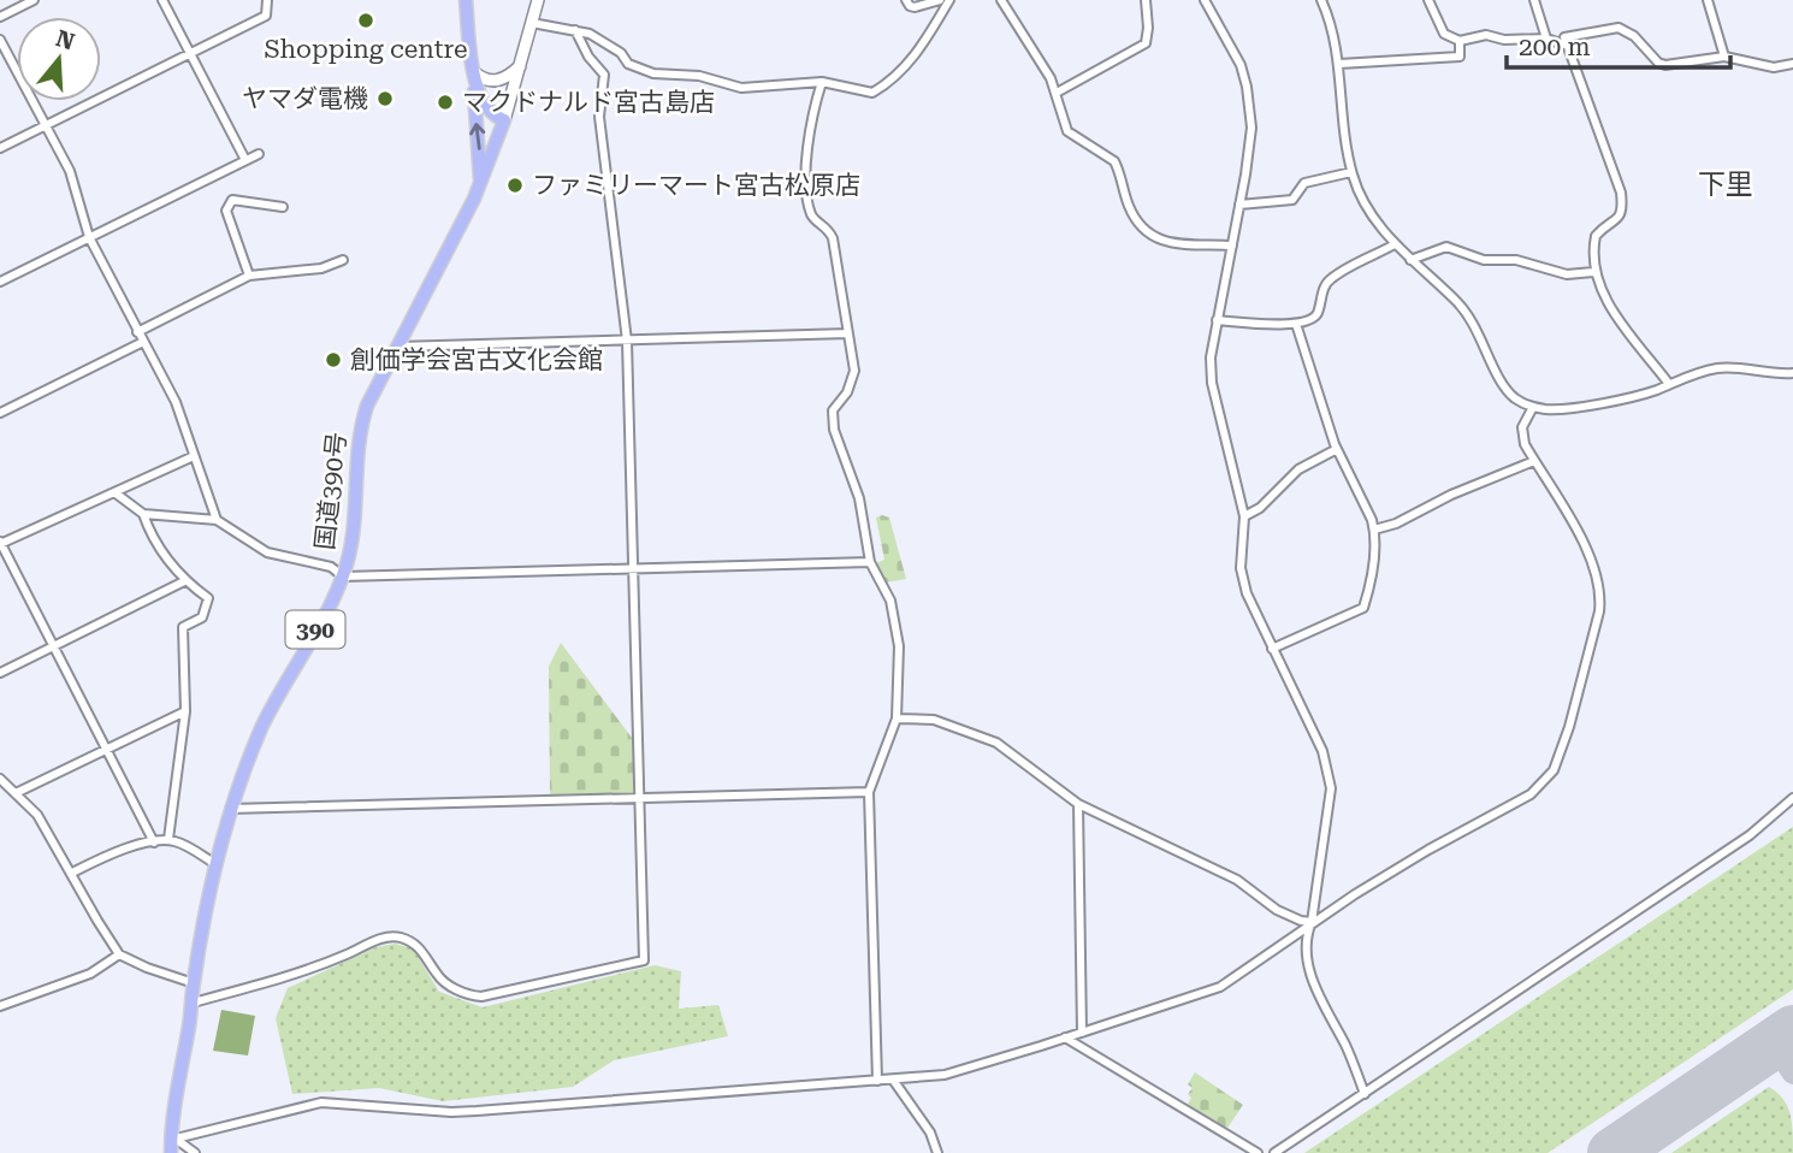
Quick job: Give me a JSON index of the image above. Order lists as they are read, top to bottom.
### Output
{
  "streets": {
    "highway": ["国道390号", "390"]
  },
  "districts": ["下里"],
  "places": [
    "Shopping centre",
    "ヤマダ電機",
    "マクドナルド宮古島店",
    "ファミリーマート宮古松原店",
    "創価学会宮古文化会館"
  ],
  "scale_bar": "200 m",
  "north": "top"
}
